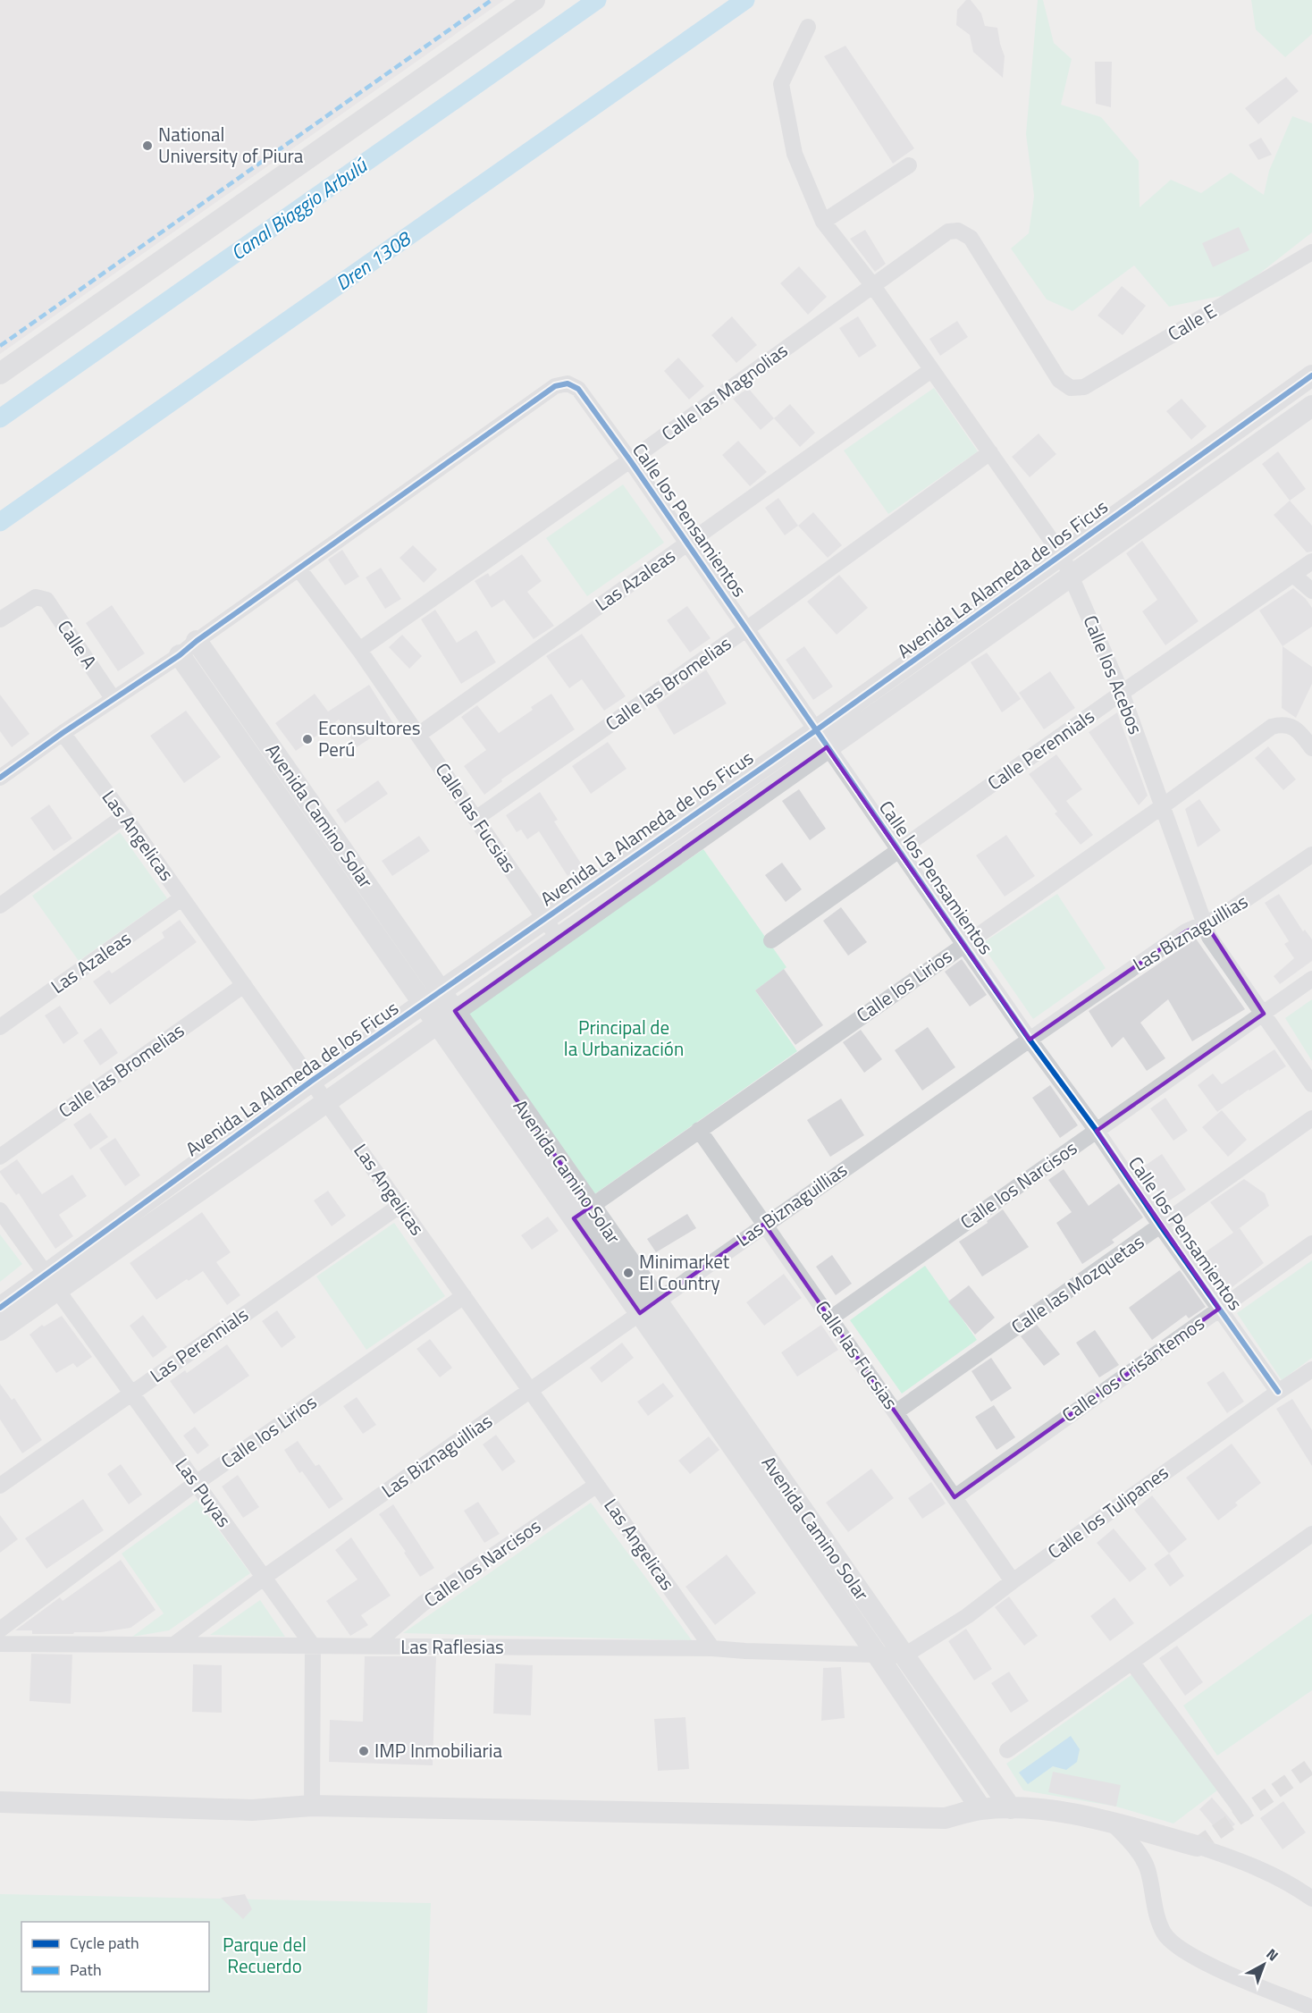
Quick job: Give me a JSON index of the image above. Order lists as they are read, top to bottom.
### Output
{
  "streets": {
    "street": [
      "Calle E",
      "Calle las Magnolias",
      "Calle los Pensamientos",
      "Avenida La Alameda de los Ficus",
      "Las Azaleas",
      "Calle A",
      "Calle los Acebos",
      "Calle las Bromelias",
      "Calle Perennials",
      "Avenida Camino Solar",
      "Calle las Fucsias",
      "Las Angelicas",
      "Las Biznaguillias",
      "Calle los Lirios",
      "Calle los Narcisos",
      "Calle las Mozquetas",
      "Las Perennials",
      "Calle los Crisántemos",
      "Las Puyas",
      "Calle los Tulipanes",
      "Las Raflesias"
    ]
  },
  "crossings": [
    ["Calle E", "Calle las Magnolias"],
    ["Calle las Magnolias", "Calle los Pensamientos"],
    ["Calle las Magnolias", "Calle los Acebos"],
    ["Calle las Magnolias", "Calle las Fucsias"],
    ["Calle los Pensamientos", "Avenida La Alameda de los Ficus"],
    ["Calle los Pensamientos", "Las Azaleas"],
    ["Calle los Pensamientos", "Calle las Bromelias"],
    ["Calle los Pensamientos", "Calle Perennials"],
    ["Calle los Pensamientos", "Calle las Fucsias"],
    ["Calle los Pensamientos", "Las Biznaguillias"],
    ["Calle los Pensamientos", "Calle los Lirios"],
    ["Calle los Pensamientos", "Calle los Narcisos"],
    ["Calle los Pensamientos", "Calle las Mozquetas"],
    ["Calle los Pensamientos", "Calle los Crisántemos"],
    ["Calle los Pensamientos", "Calle los Tulipanes"],
    ["Avenida La Alameda de los Ficus", "Calle los Acebos"],
    ["Avenida La Alameda de los Ficus", "Avenida Camino Solar"],
    ["Avenida La Alameda de los Ficus", "Calle las Fucsias"],
    ["Avenida La Alameda de los Ficus", "Las Angelicas"],
    ["Avenida La Alameda de los Ficus", "Las Puyas"],
    ["Las Azaleas", "Calle los Acebos"],
    ["Las Azaleas", "Calle las Fucsias"],
    ["Las Azaleas", "Las Angelicas"],
    ["Calle los Acebos", "Calle las Bromelias"],
    ["Calle los Acebos", "Calle Perennials"],
    ["Calle los Acebos", "Las Biznaguillias"],
    ["Calle los Acebos", "Calle los Lirios"],
    ["Calle los Acebos", "Calle los Narcisos"],
    ["Calle las Bromelias", "Calle las Fucsias"],
    ["Calle las Bromelias", "Las Angelicas"],
    ["Avenida Camino Solar", "Las Biznaguillias"],
    ["Avenida Camino Solar", "Calle los Lirios"],
    ["Avenida Camino Solar", "Calle los Tulipanes"],
    ["Avenida Camino Solar", "Las Raflesias"],
    ["Calle las Fucsias", "Las Biznaguillias"],
    ["Calle las Fucsias", "Calle los Lirios"],
    ["Calle las Fucsias", "Calle los Narcisos"],
    ["Calle las Fucsias", "Calle las Mozquetas"],
    ["Calle las Fucsias", "Calle los Crisántemos"],
    ["Calle las Fucsias", "Calle los Tulipanes"],
    ["Las Angelicas", "Las Biznaguillias"],
    ["Las Angelicas", "Calle los Lirios"],
    ["Las Angelicas", "Calle los Narcisos"],
    ["Las Angelicas", "Las Perennials"],
    ["Las Angelicas", "Las Raflesias"],
    ["Las Biznaguillias", "Las Puyas"],
    ["Las Biznaguillias", "Las Raflesias"],
    ["Calle los Lirios", "Las Puyas"],
    ["Calle los Narcisos", "Las Raflesias"],
    ["Las Perennials", "Las Puyas"],
    ["Las Puyas", "Las Raflesias"],
    ["Calle los Tulipanes", "Las Raflesias"]
  ],
  "water": ["Canal Biaggio Arbulú", "Dren 1308"],
  "parks": ["Principal de la Urbanización", "Parque del Recuerdo"],
  "places": [
    "National University of Piura",
    "Econsultores Perú",
    "Minimarket El Country",
    "IMP Inmobiliaria"
  ],
  "legend": ["Cycle path", "Path"],
  "north": "top right"
}
